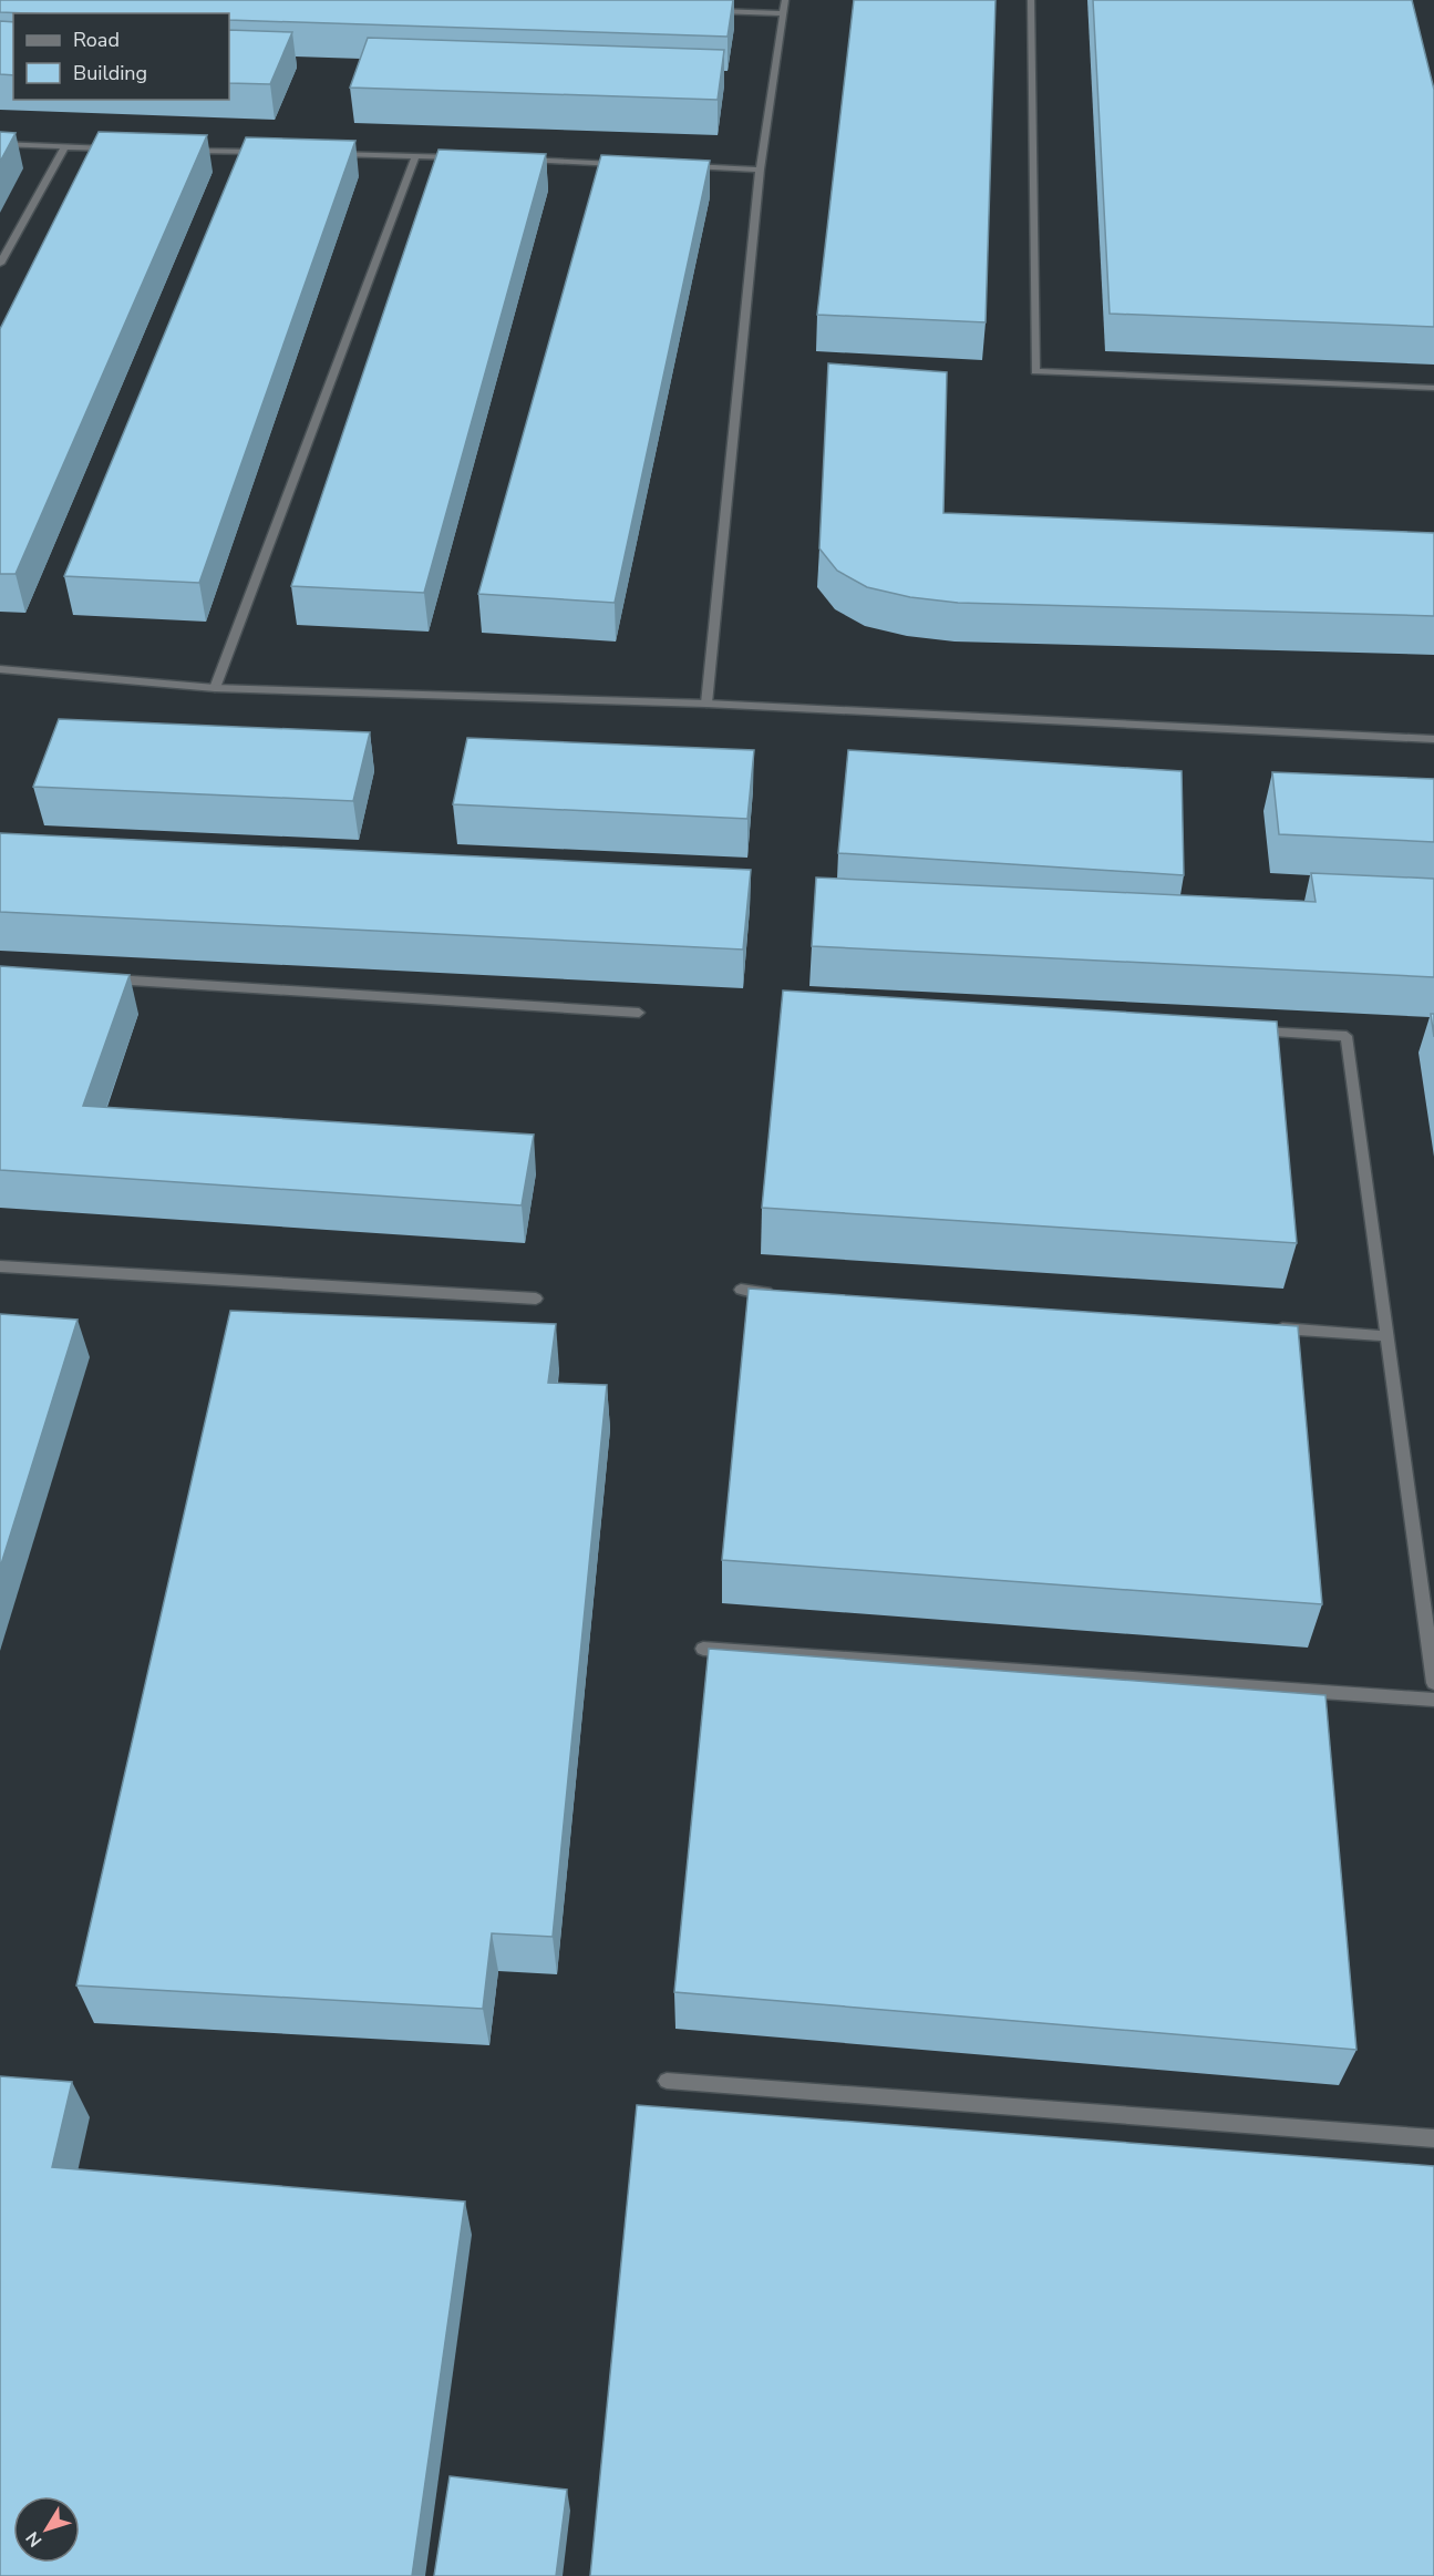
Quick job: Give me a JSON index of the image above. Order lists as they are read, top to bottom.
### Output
{
  "legend": ["Road", "Building"],
  "north": "bottom left"
}
